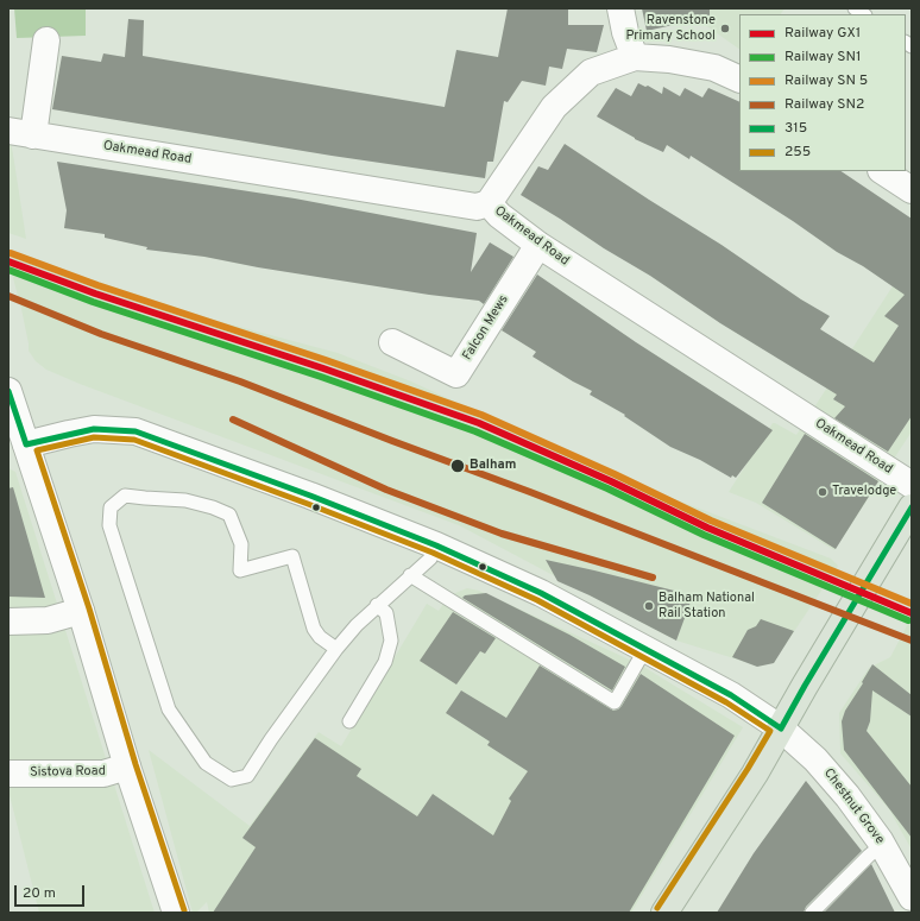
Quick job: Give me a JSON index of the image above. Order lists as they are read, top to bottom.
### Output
{
  "streets": {
    "street": [
      "Oakmead Road",
      "Falcon Mews",
      "Sistova Road",
      "Chestnut Grove"
    ]
  },
  "crossings": [
    ["Oakmead Road", "Falcon Mews"]
  ],
  "places": [
    "Ravenstone Primary School",
    "Balham",
    "Travelodge",
    "Balham National Rail Station"
  ],
  "lines": [
    "rail line GX1",
    "rail line SN1",
    "rail line SN2",
    "transit line 315",
    "transit line 255"
  ],
  "legend": [
    "Railway GX1",
    "Railway SN1",
    "Railway SN 5",
    "Railway SN2",
    "315",
    "255"
  ],
  "scale_bar": "20 m"
}
